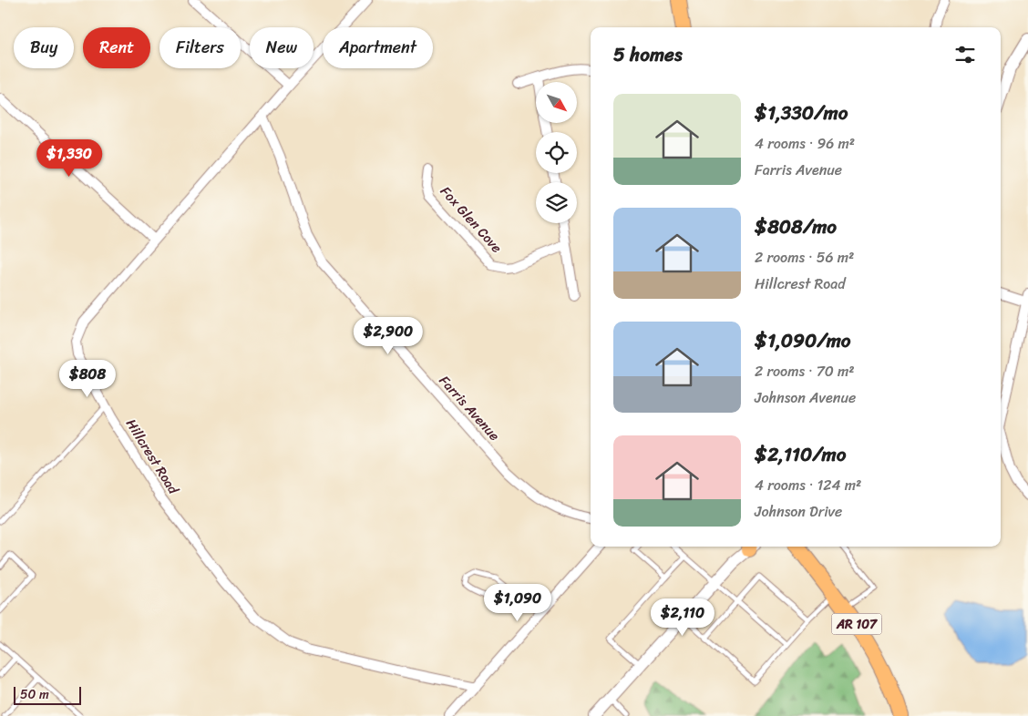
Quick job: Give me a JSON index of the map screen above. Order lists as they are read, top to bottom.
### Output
{
  "streets": {
    "main road": ["AR 107"],
    "street": ["Fox Glen Cove", "Farris Avenue", "Hillcrest Road"]
  },
  "crossings": [
    ["Farris Avenue", "Hillcrest Road"]
  ],
  "scale_bar": "50 m",
  "north": "bottom right",
  "page": {
    "chip": [
      "Buy",
      "Rent",
      "Filters",
      "New",
      "Apartment"
    ],
    "heading": "5 homes",
    "list": [
      {
        "name": "$1,330/mo",
        "note": "4 rooms · 96 m² · Farris Avenue"
      },
      {
        "name": "$808/mo",
        "note": "2 rooms · 56 m² · Hillcrest Road"
      },
      {
        "name": "$1,090/mo",
        "note": "2 rooms · 70 m² · Johnson Avenue"
      },
      {
        "name": "$2,110/mo",
        "note": "4 rooms · 124 m² · Johnson Drive"
      }
    ],
    "price": [
      "$1,330",
      "$2,900",
      "$808",
      "$1,090",
      "$2,110"
    ],
    "scale": "50 m"
  }
}
